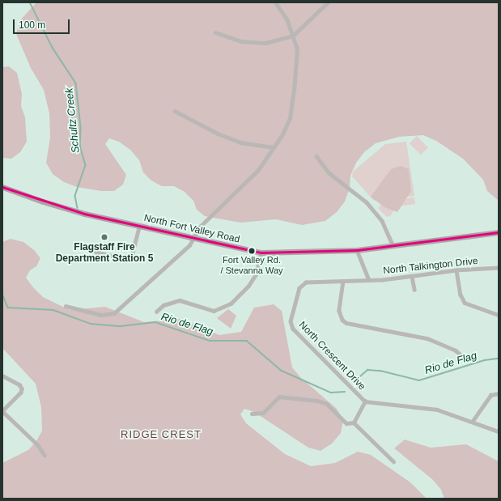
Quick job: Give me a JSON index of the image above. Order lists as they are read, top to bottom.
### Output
{
  "streets": {
    "main road": ["North Fort Valley Road"],
    "street": ["North Talkington Drive", "North Crescent Drive"]
  },
  "crossings": [
    ["North Talkington Drive", "North Crescent Drive"]
  ],
  "districts": ["RIDGE CREST"],
  "water": ["Schultz Creek", "Rio de Flag"],
  "places": ["Flagstaff Fire Department Station 5", "Fort Valley Rd. / Stevanna Way"],
  "lines": ["transit line 5"],
  "scale_bar": "100 m"
}
